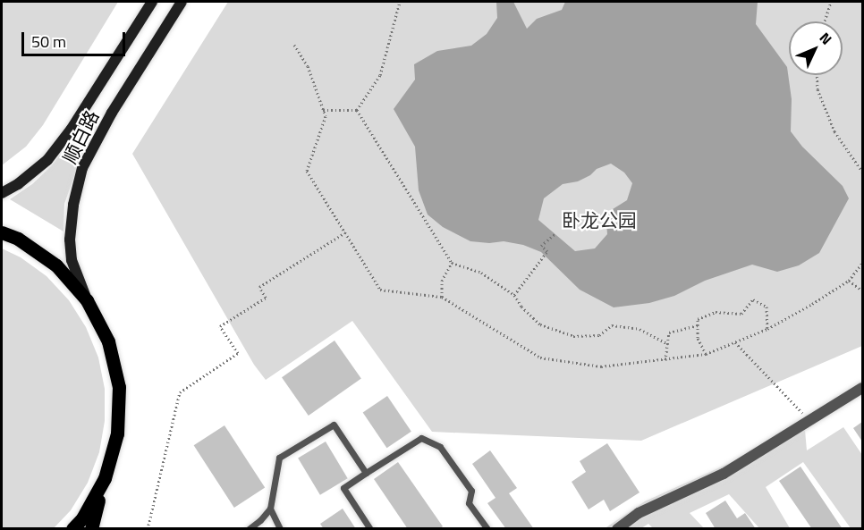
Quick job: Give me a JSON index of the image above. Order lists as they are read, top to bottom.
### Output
{
  "streets": {
    "main road": ["顺白路"]
  },
  "parks": ["卧龙公园"],
  "scale_bar": "50 m",
  "north": "top right"
}
